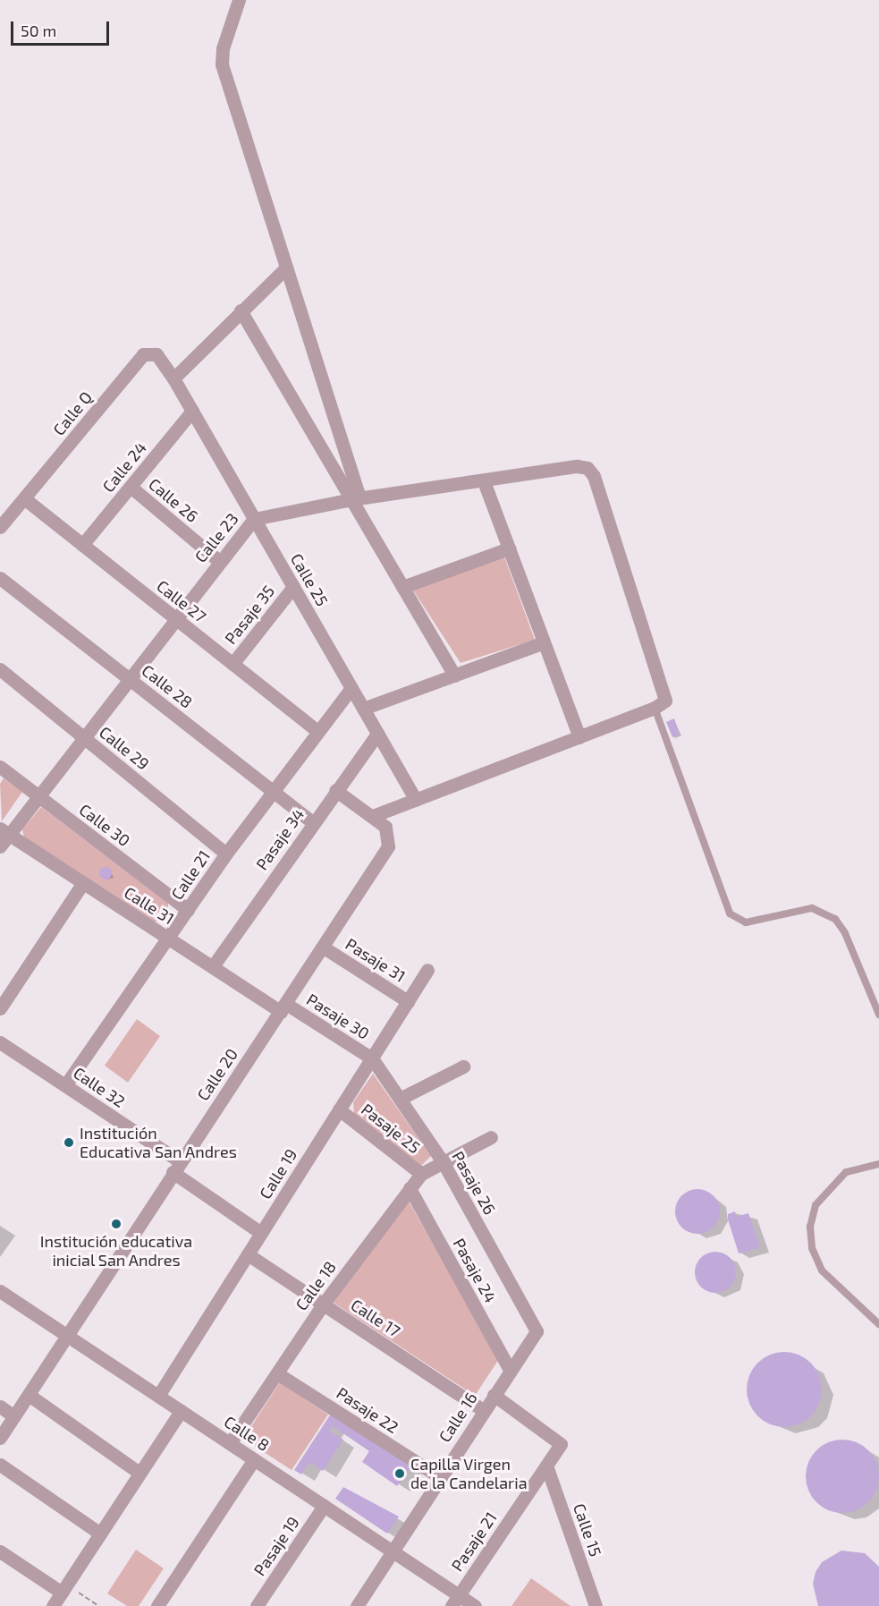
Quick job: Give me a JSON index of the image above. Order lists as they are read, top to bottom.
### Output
{
  "streets": {
    "street": [
      "Calle Q",
      "Calle 24",
      "Calle 26",
      "Calle 23",
      "Calle 25",
      "Calle 27",
      "Pasaje 35",
      "Calle 28",
      "Calle 29",
      "Calle 30",
      "Pasaje 34",
      "Calle 21",
      "Calle 31",
      "Pasaje 31",
      "Pasaje 30",
      "Calle 20",
      "Calle 32",
      "Pasaje 25",
      "Calle 19",
      "Pasaje 26",
      "Pasaje 24",
      "Calle 18",
      "Calle 17",
      "Pasaje 22",
      "Calle 16",
      "Calle 8",
      "Calle 15",
      "Pasaje 21",
      "Pasaje 19"
    ]
  },
  "crossings": [
    ["Calle Q", "Calle 25"],
    ["Calle Q", "Calle 27"],
    ["Calle 24", "Calle 26"],
    ["Calle 24", "Calle 25"],
    ["Calle 24", "Calle 27"],
    ["Calle 26", "Calle 23"],
    ["Calle 23", "Calle 25"],
    ["Calle 23", "Calle 27"],
    ["Calle 23", "Calle 28"],
    ["Calle 23", "Calle 29"],
    ["Calle 23", "Calle 30"],
    ["Calle 23", "Calle 31"],
    ["Calle 25", "Pasaje 35"],
    ["Calle 25", "Pasaje 34"],
    ["Calle 25", "Calle 21"],
    ["Calle 27", "Pasaje 35"],
    ["Calle 27", "Calle 21"],
    ["Calle 28", "Pasaje 34"],
    ["Calle 28", "Calle 21"],
    ["Calle 29", "Calle 21"],
    ["Calle 30", "Calle 21"],
    ["Pasaje 34", "Calle 31"],
    ["Calle 21", "Calle 31"],
    ["Calle 21", "Calle 32"],
    ["Calle 31", "Pasaje 30"],
    ["Calle 31", "Calle 20"],
    ["Pasaje 31", "Calle 20"],
    ["Pasaje 31", "Calle 19"],
    ["Pasaje 30", "Calle 20"],
    ["Pasaje 30", "Calle 19"],
    ["Pasaje 30", "Pasaje 26"],
    ["Calle 20", "Calle 32"],
    ["Calle 20", "Calle 8"],
    ["Calle 32", "Calle 19"],
    ["Pasaje 25", "Calle 19"],
    ["Pasaje 25", "Calle 18"],
    ["Calle 19", "Pasaje 26"],
    ["Calle 19", "Calle 17"],
    ["Calle 19", "Calle 8"],
    ["Pasaje 26", "Calle 18"],
    ["Pasaje 26", "Calle 16"],
    ["Pasaje 24", "Calle 18"],
    ["Pasaje 24", "Calle 16"],
    ["Calle 18", "Calle 17"],
    ["Calle 18", "Pasaje 22"],
    ["Calle 18", "Calle 8"],
    ["Calle 17", "Calle 16"],
    ["Pasaje 22", "Calle 16"],
    ["Calle 16", "Calle 8"],
    ["Calle 16", "Pasaje 21"],
    ["Calle 8", "Pasaje 21"],
    ["Calle 8", "Pasaje 19"],
    ["Calle 15", "Pasaje 21"]
  ],
  "places": ["Institución Educativa San Andres", "Institución educativa inicial San Andres", "Capilla Virgen de la Candelaria"],
  "scale_bar": "50 m"
}
